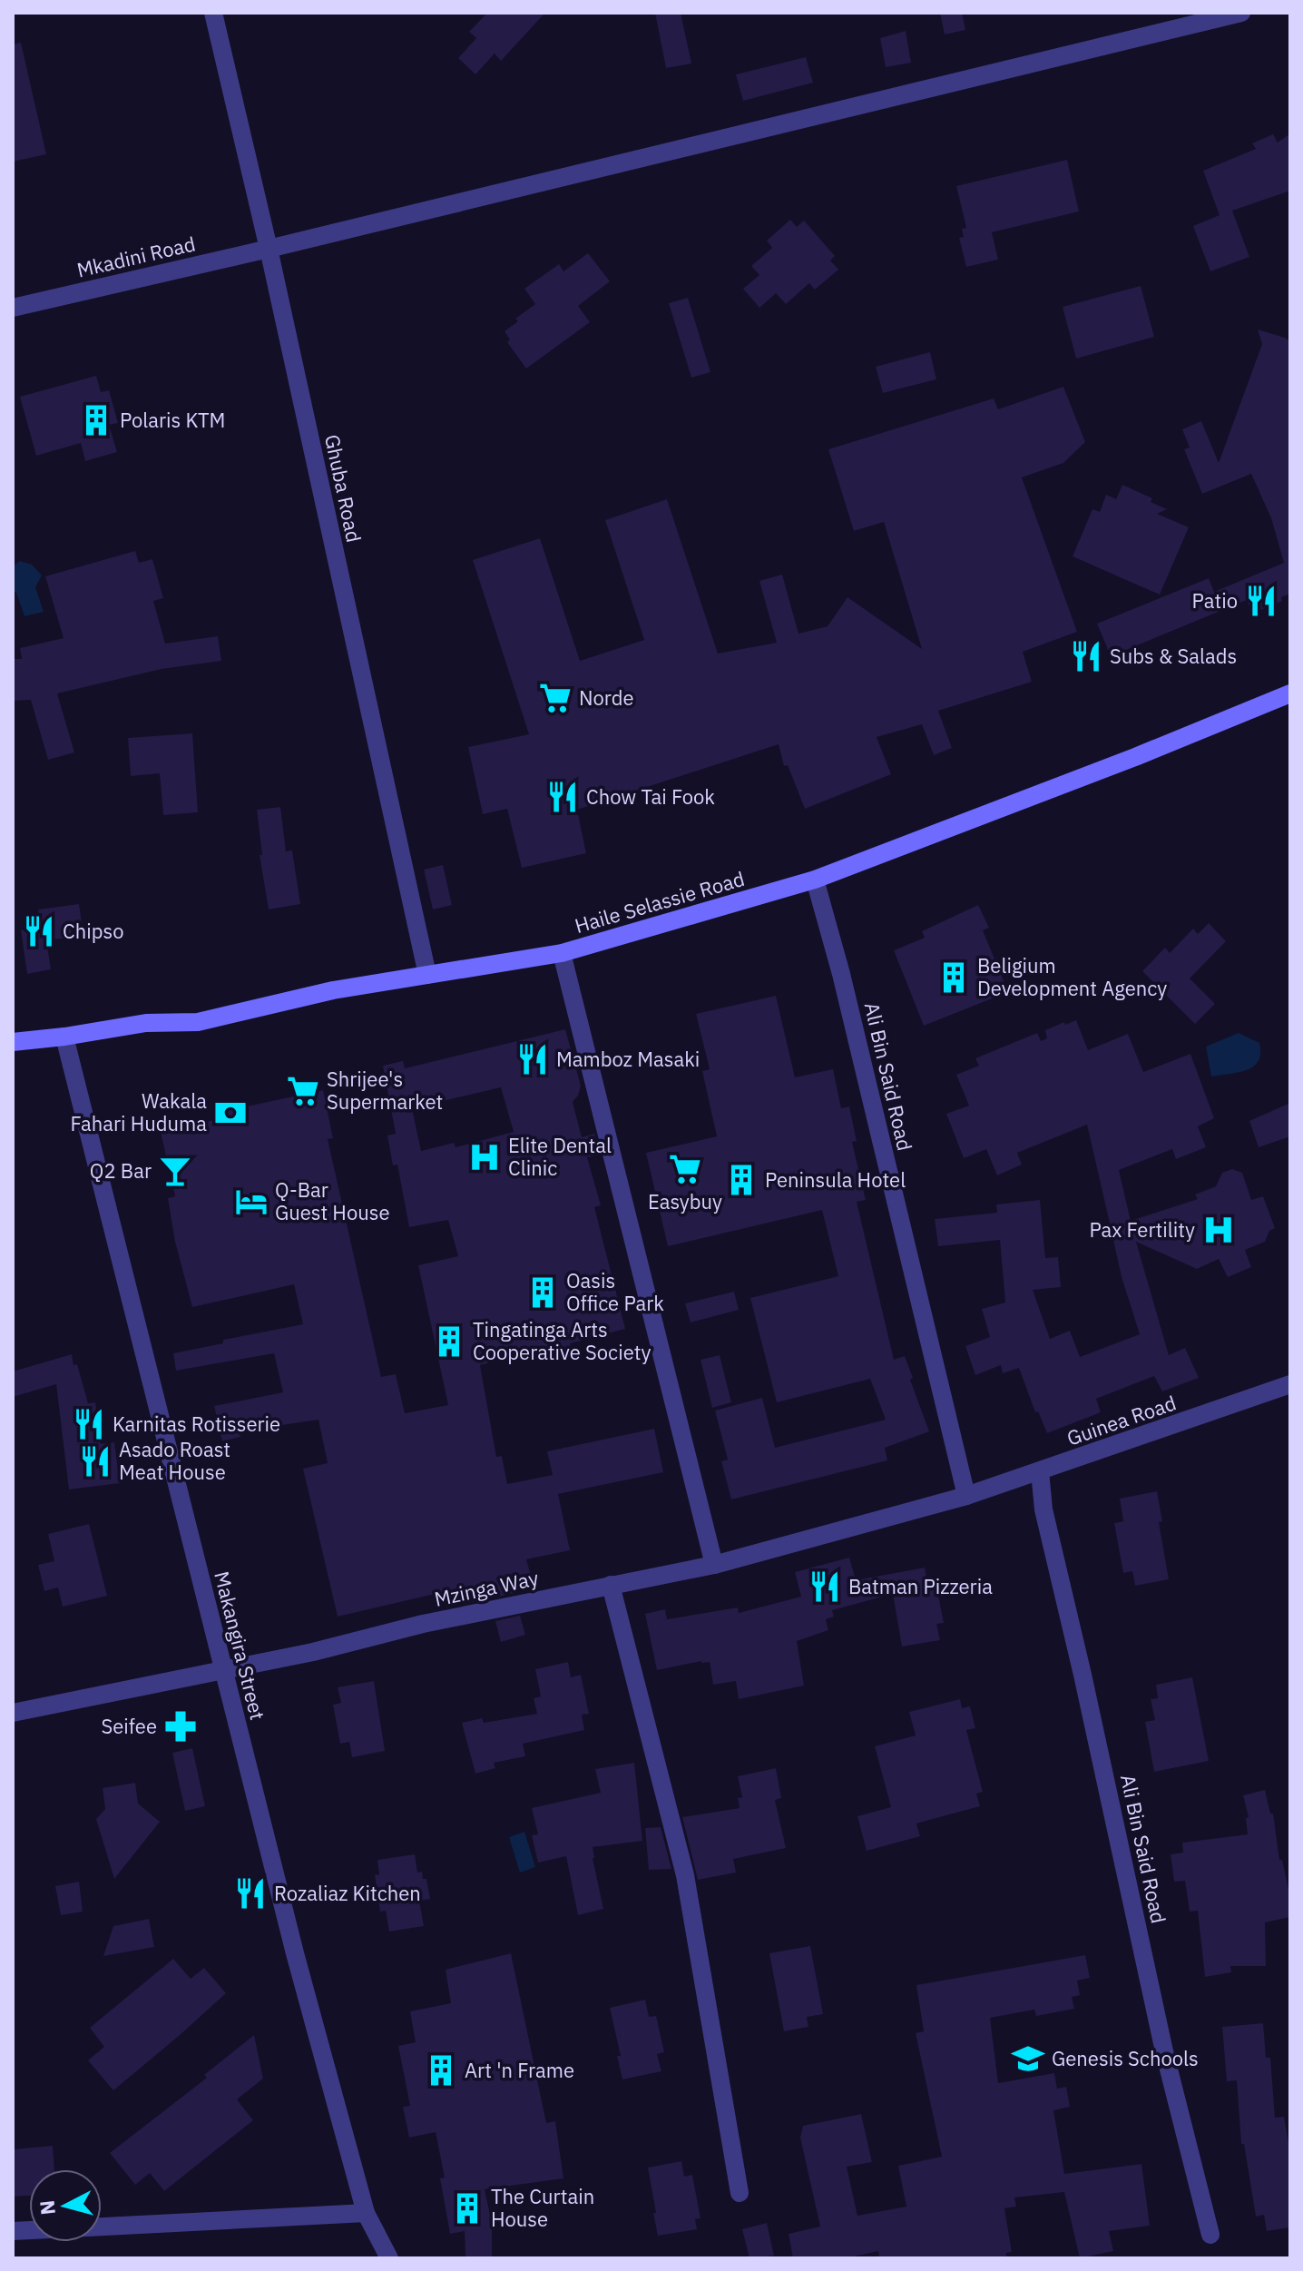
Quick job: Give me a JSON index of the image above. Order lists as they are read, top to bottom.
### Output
{
  "streets": {
    "street": [
      "Mkadini Road",
      "Ghuba Road",
      "Haile Selassie Road",
      "Ali Bin Said Road",
      "Guinea Road",
      "Mzinga Way",
      "Makangira Street"
    ]
  },
  "crossings": [
    ["Mkadini Road", "Ghuba Road"],
    ["Ghuba Road", "Haile Selassie Road"],
    ["Haile Selassie Road", "Ali Bin Said Road"],
    ["Haile Selassie Road", "Makangira Street"],
    ["Ali Bin Said Road", "Guinea Road"],
    ["Ali Bin Said Road", "Mzinga Way"],
    ["Guinea Road", "Mzinga Way"],
    ["Mzinga Way", "Makangira Street"]
  ],
  "places": {
    "building": [
      "Polaris KTM",
      "Beligium Development Agency",
      "Peninsula Hotel",
      "Oasis Office Park",
      "Tingatinga Arts Cooperative Society",
      "Art 'n Frame",
      "The Curtain House"
    ],
    "restaurant": [
      "Patio",
      "Subs & Salads",
      "Chow Tai Fook",
      "Chipso",
      "Mamboz Masaki",
      "Karnitas Rotisserie",
      "Asado Roast Meat House",
      "Batman Pizzeria",
      "Rozaliaz Kitchen"
    ],
    "supermarket": ["Norde", "Shrijee's Supermarket", "Easybuy"],
    "bank": ["Wakala Fahari Huduma"],
    "hospital": ["Elite Dental Clinic", "Pax Fertility"],
    "bar": ["Q2 Bar"],
    "hotel": ["Q-Bar Guest House"],
    "pharmacy": ["Seifee"],
    "school or university": ["Genesis Schools"]
  },
  "north": "left"
}
